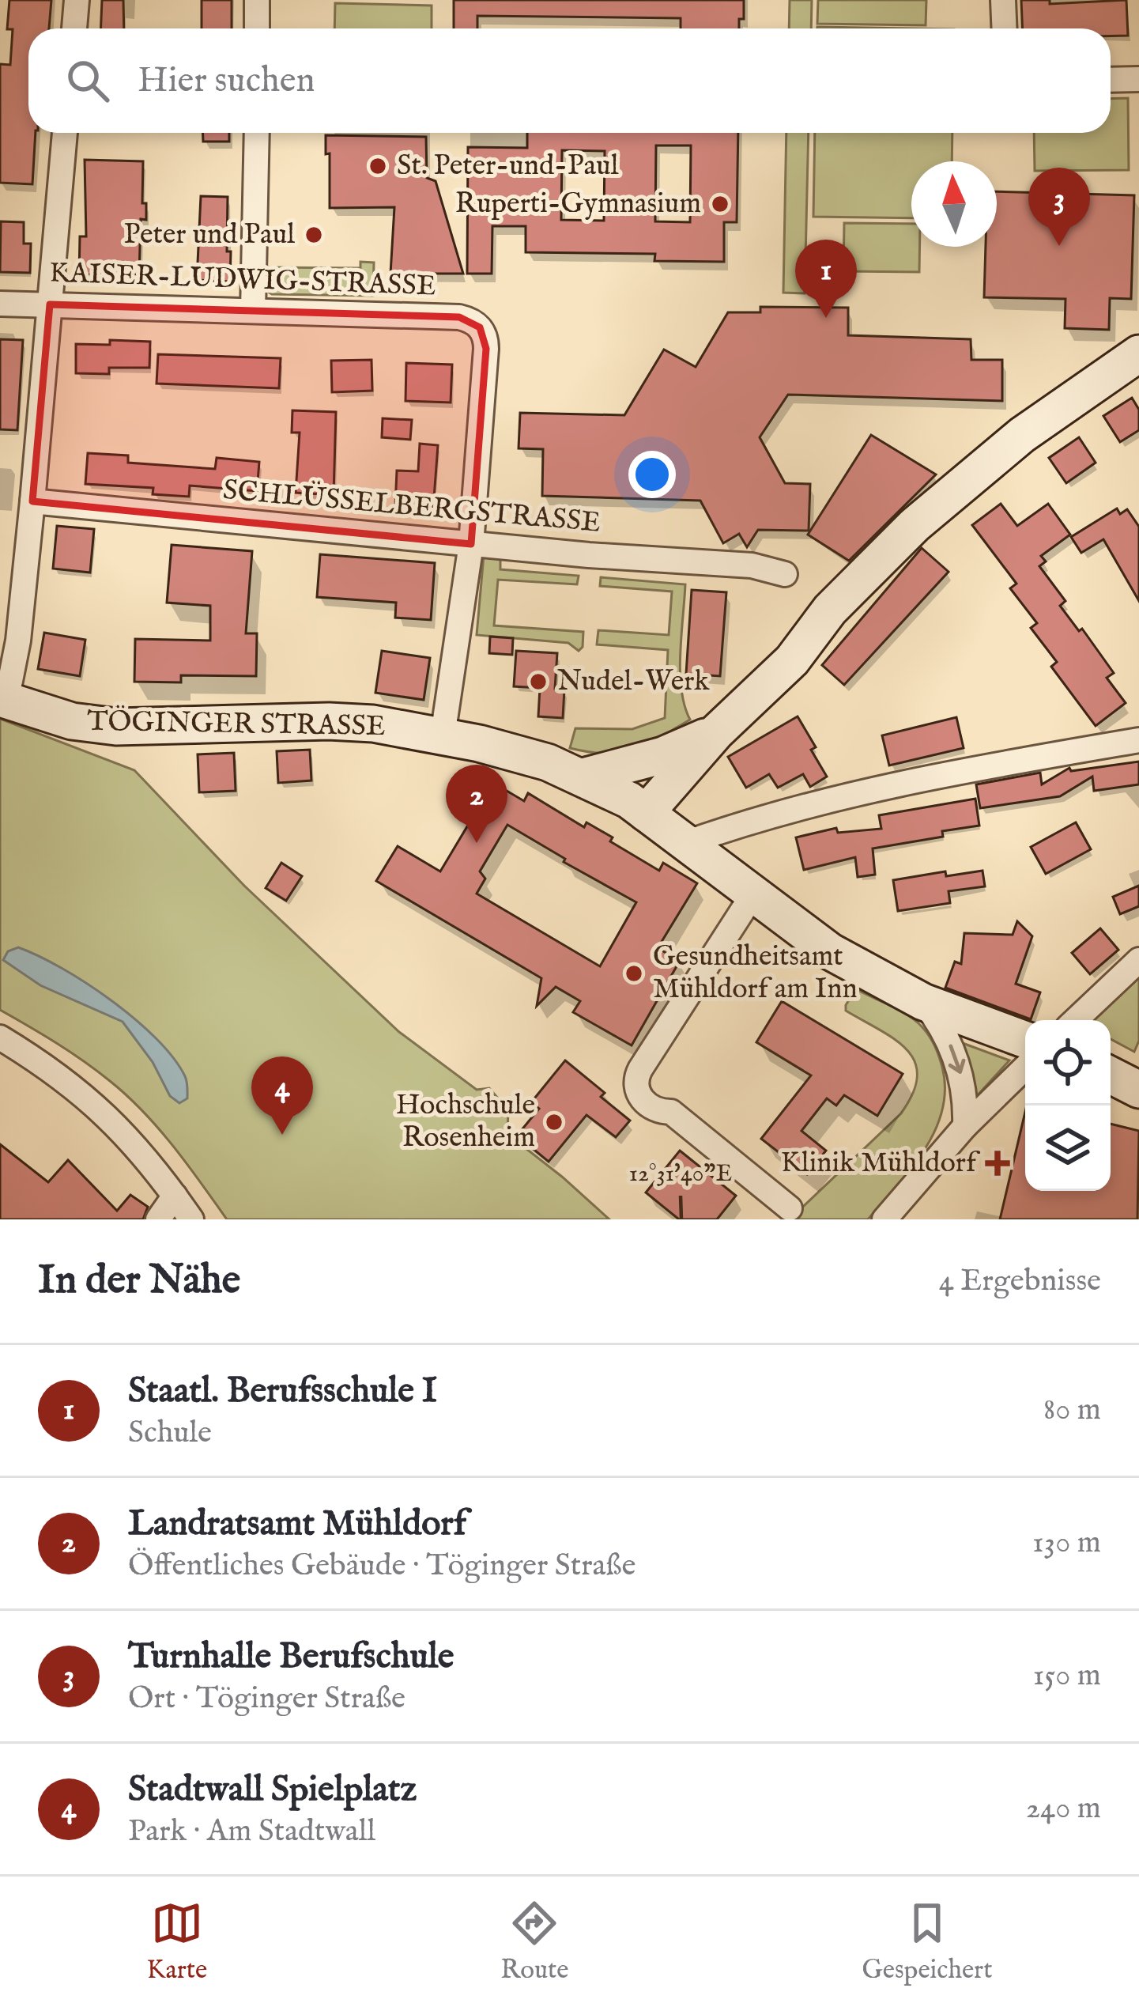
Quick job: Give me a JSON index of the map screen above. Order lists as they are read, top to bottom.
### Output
{
  "streets": {
    "street": ["KAISER-LUDWIG-STRASSE", "SCHLÜSSELBERGSTRASSE", "TÖGINGER STRASSE"]
  },
  "crossings": [
    ["KAISER-LUDWIG-STRASSE", "SCHLÜSSELBERGSTRASSE"]
  ],
  "places": {
    "other": [
      "St. Peter-und-Paul",
      "Ruperti-Gymnasium",
      "Peter und Paul",
      "Nudel-Werk",
      "Gesundheitsamt Mühldorf am Inn",
      "Hochschule Rosenheim"
    ],
    "health": ["Klinik Mühldorf"]
  },
  "north": "top",
  "page": {
    "search": "Hier suchen",
    "pins": [
      "3",
      "1",
      "2",
      "4"
    ],
    "heading": ["In der Nähe", "4 Ergebnisse"],
    "list": [
      {
        "mark": "1",
        "name": "Staatl. Berufsschule I",
        "note": "Schule",
        "value": "80 m"
      },
      {
        "mark": "2",
        "name": "Landratsamt Mühldorf",
        "note": "Öffentliches Gebäude · Töginger Straße",
        "value": "130 m"
      },
      {
        "mark": "3",
        "name": "Turnhalle Berufschule",
        "note": "Ort · Töginger Straße",
        "value": "150 m"
      },
      {
        "mark": "4",
        "name": "Stadtwall Spielplatz",
        "note": "Park · Am Stadtwall",
        "value": "240 m"
      }
    ],
    "nav": ["Karte", "Route", "Gespeichert"]
  },
  "coordinates": ["12°31'40\"E"]
}
